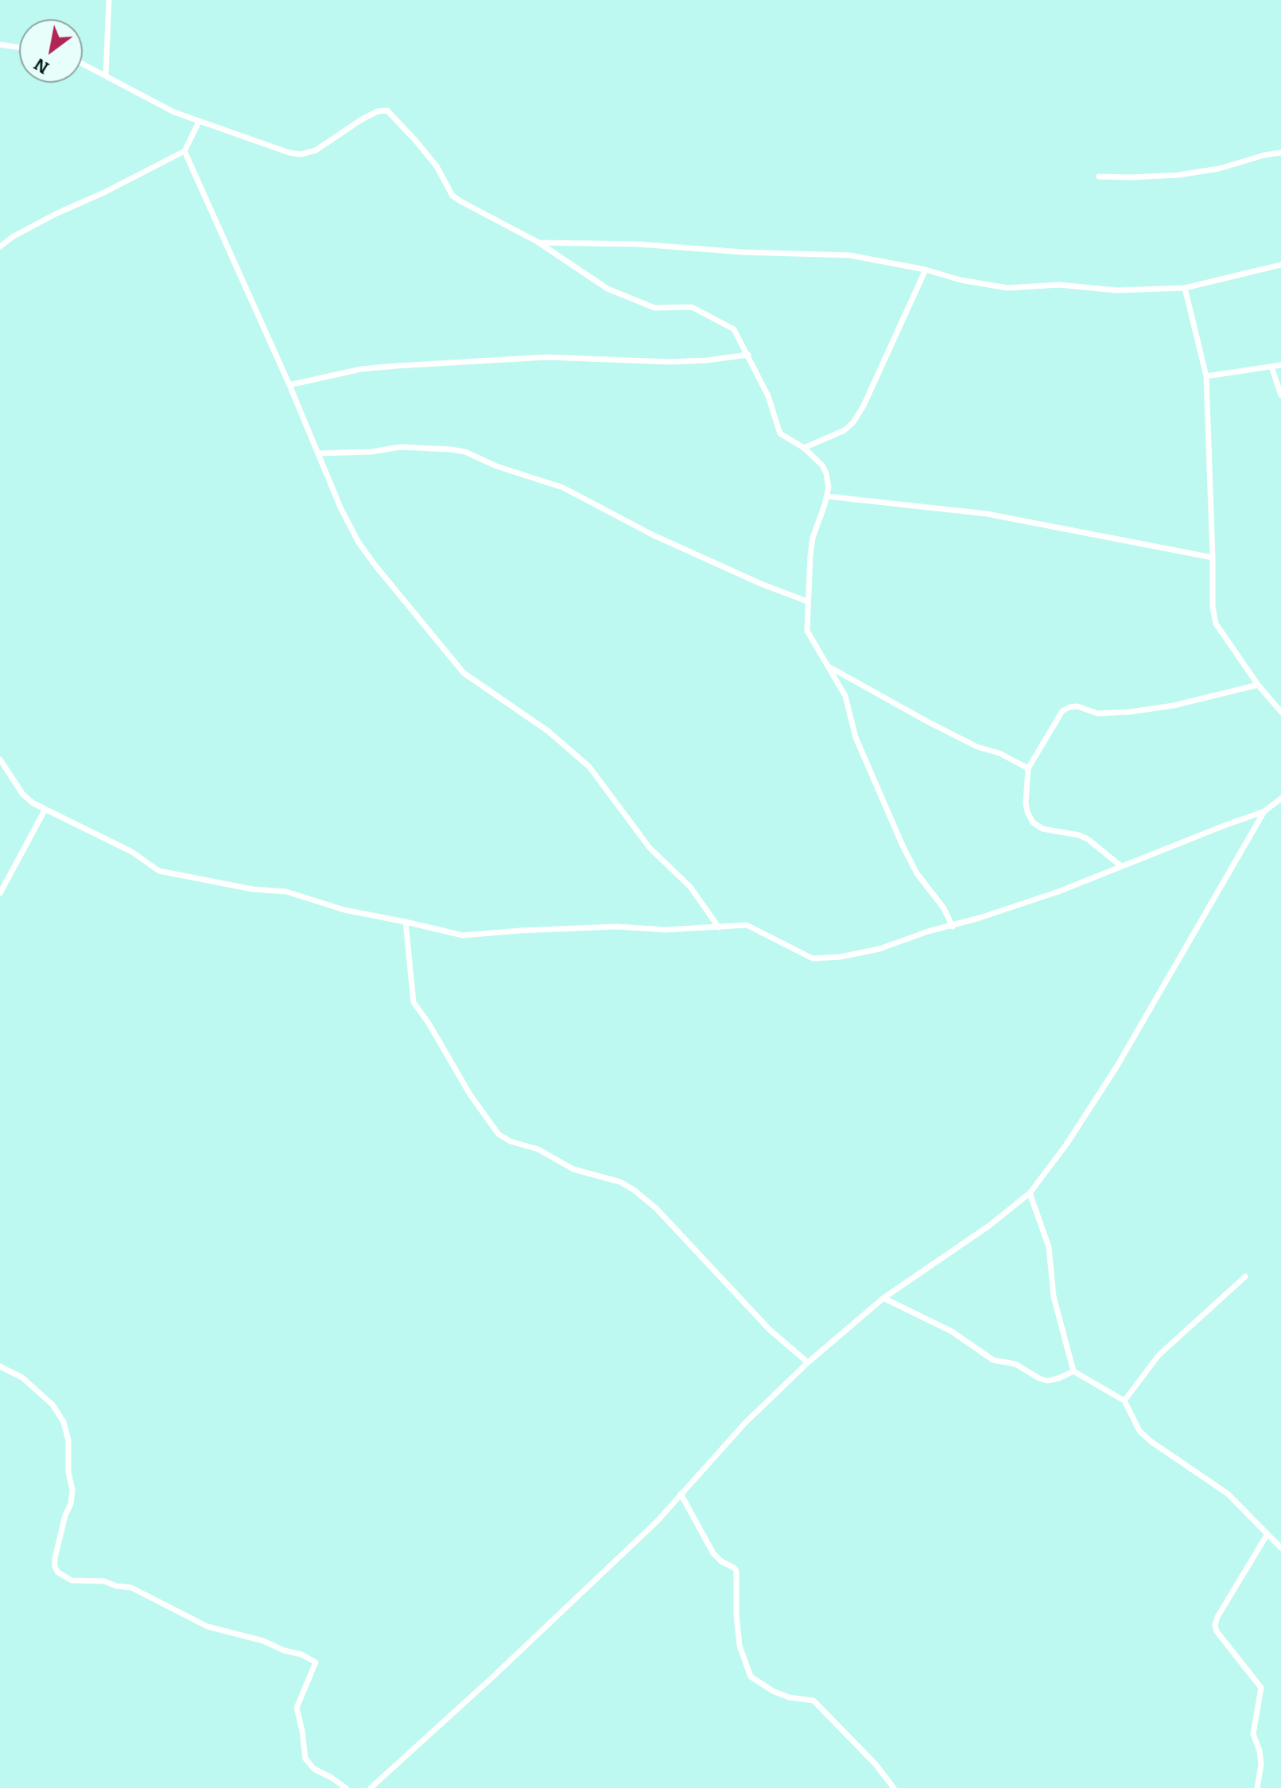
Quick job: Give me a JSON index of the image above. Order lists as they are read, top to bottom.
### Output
{
  "north": "bottom left"
}
